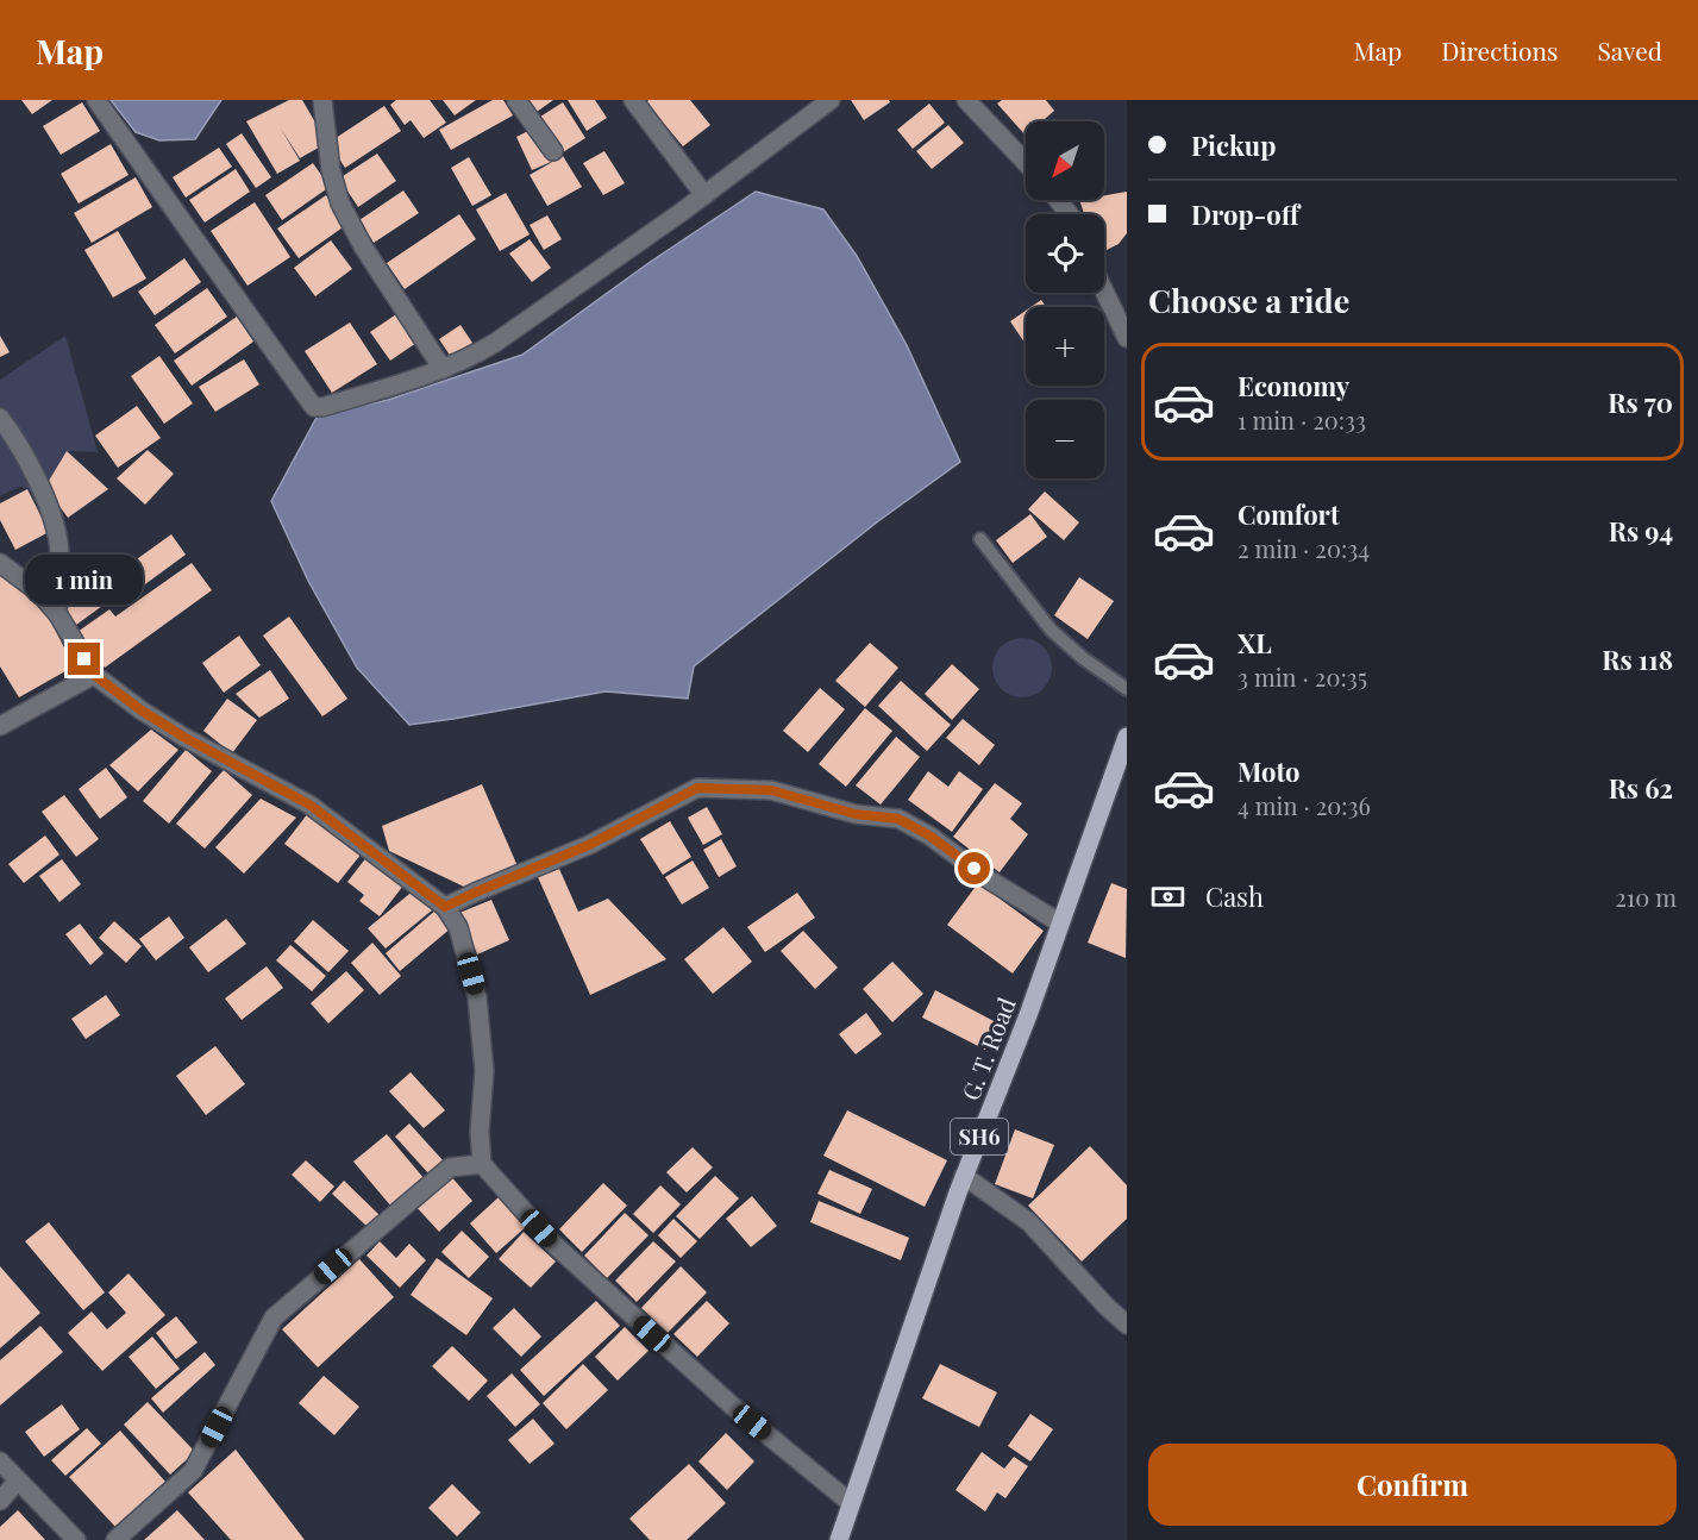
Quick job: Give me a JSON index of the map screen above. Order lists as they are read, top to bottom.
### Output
{
  "streets": {
    "main road": ["G. T. Road", "SH6"]
  },
  "north": "bottom left",
  "page": {
    "header": "Map",
    "nav": ["Map", "Directions", "Saved"],
    "banner": ["Pickup", "Drop-off"],
    "map_buttons": ["+", "−"],
    "heading": "Choose a ride",
    "list": [
      {
        "name": "Economy",
        "note": "1 min · 20:33",
        "value": "Rs 70"
      },
      {
        "name": "Comfort",
        "note": "2 min · 20:34",
        "value": "Rs 94"
      },
      {
        "name": "XL",
        "note": "3 min · 20:35",
        "value": "Rs 118"
      },
      {
        "name": "Moto",
        "note": "4 min · 20:36",
        "value": "Rs 62"
      }
    ],
    "bubble": "1 min",
    "pay": ["Cash", "210 m"],
    "buttons": "Confirm"
  }
}
